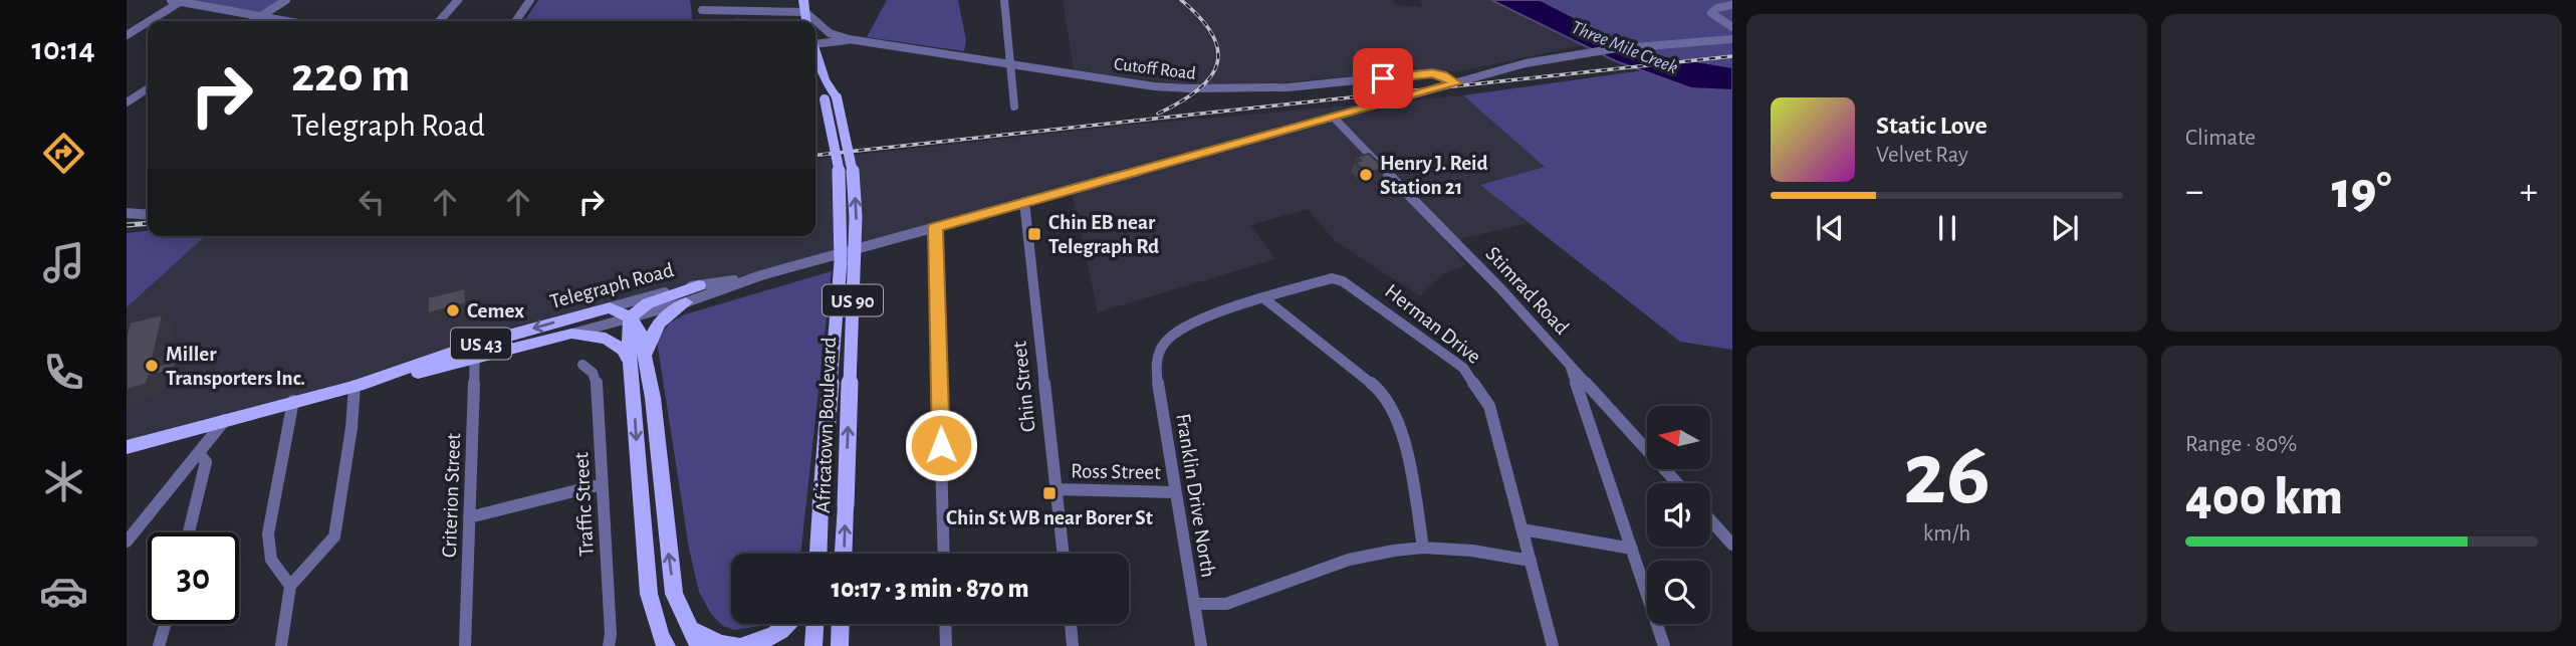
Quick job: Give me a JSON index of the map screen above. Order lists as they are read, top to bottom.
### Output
{
  "streets": {
    "main road": [
      "Telegraph Road",
      "US 90",
      "US 43",
      "Africatown Boulevard"
    ],
    "street": [
      "Cutoff Road",
      "Stimrad Road",
      "Herman Drive",
      "Chin Street",
      "Ross Street",
      "Criterion Street",
      "Franklin Drive North",
      "Traffic Street"
    ]
  },
  "crossings": [
    ["Cutoff Road", "Telegraph Road"],
    ["Telegraph Road", "Stimrad Road"],
    ["Telegraph Road", "Chin Street"],
    ["Telegraph Road", "Criterion Street"],
    ["Herman Drive", "Franklin Drive North"],
    ["Chin Street", "Ross Street"],
    ["Ross Street", "Franklin Drive North"]
  ],
  "water": ["Three Mile Creek"],
  "places": {
    "other": ["Henry J. Reid Station 21", "Cemex", "Miller Transporters Inc."],
    "transit": ["Chin EB near Telegraph Rd", "Chin St WB near Borer St"]
  },
  "north": "left",
  "page": {
    "tabs": "10:14",
    "tile": [
      "Climate",
      ["26", "km/h"],
      ["Range · 80%", "400 km"]
    ],
    "turn": ["220 m", "Telegraph Road"],
    "song": ["Static Love", "Velvet Ray"],
    "heat": ["−", "19°", "+"],
    "limit": "30",
    "trip": "10:17 · 3 min · 870 m"
  }
}
